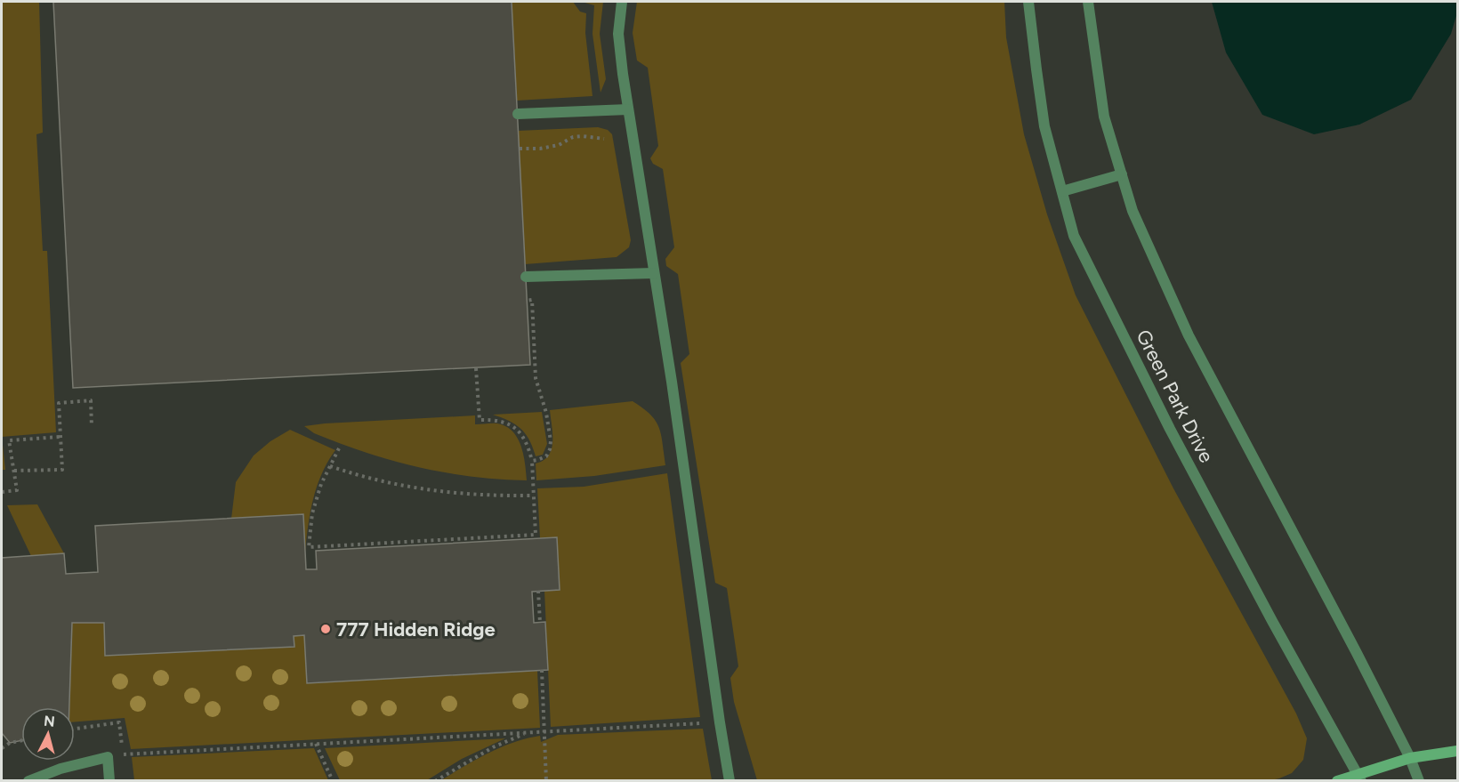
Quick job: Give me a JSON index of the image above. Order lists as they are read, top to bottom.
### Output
{
  "streets": {
    "street": ["Green Park Drive"]
  },
  "places": ["777 Hidden Ridge"],
  "north": "top"
}
